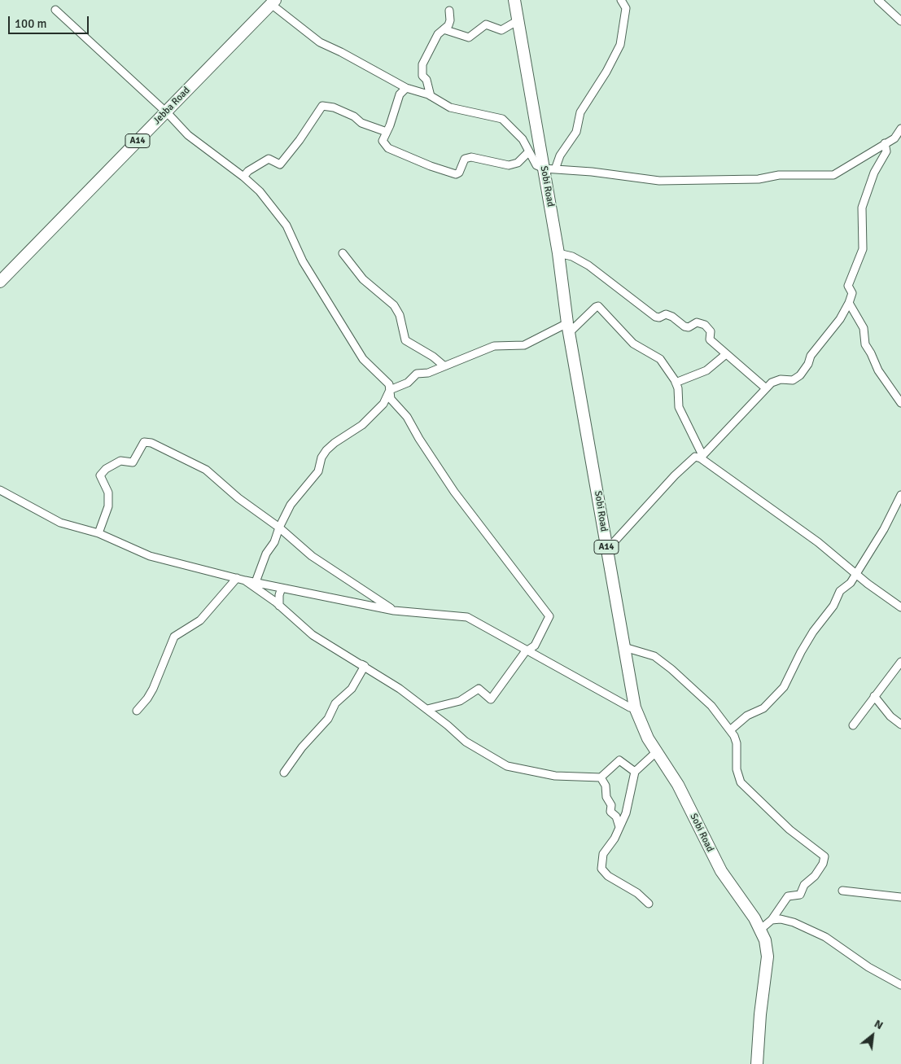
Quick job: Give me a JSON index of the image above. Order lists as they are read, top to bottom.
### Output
{
  "streets": {
    "highway": ["Jebba Road", "A14", "Sobi Road"]
  },
  "crossings": [
    ["Jebba Road", "A14"]
  ],
  "scale_bar": "100 m",
  "north": "top right"
}
